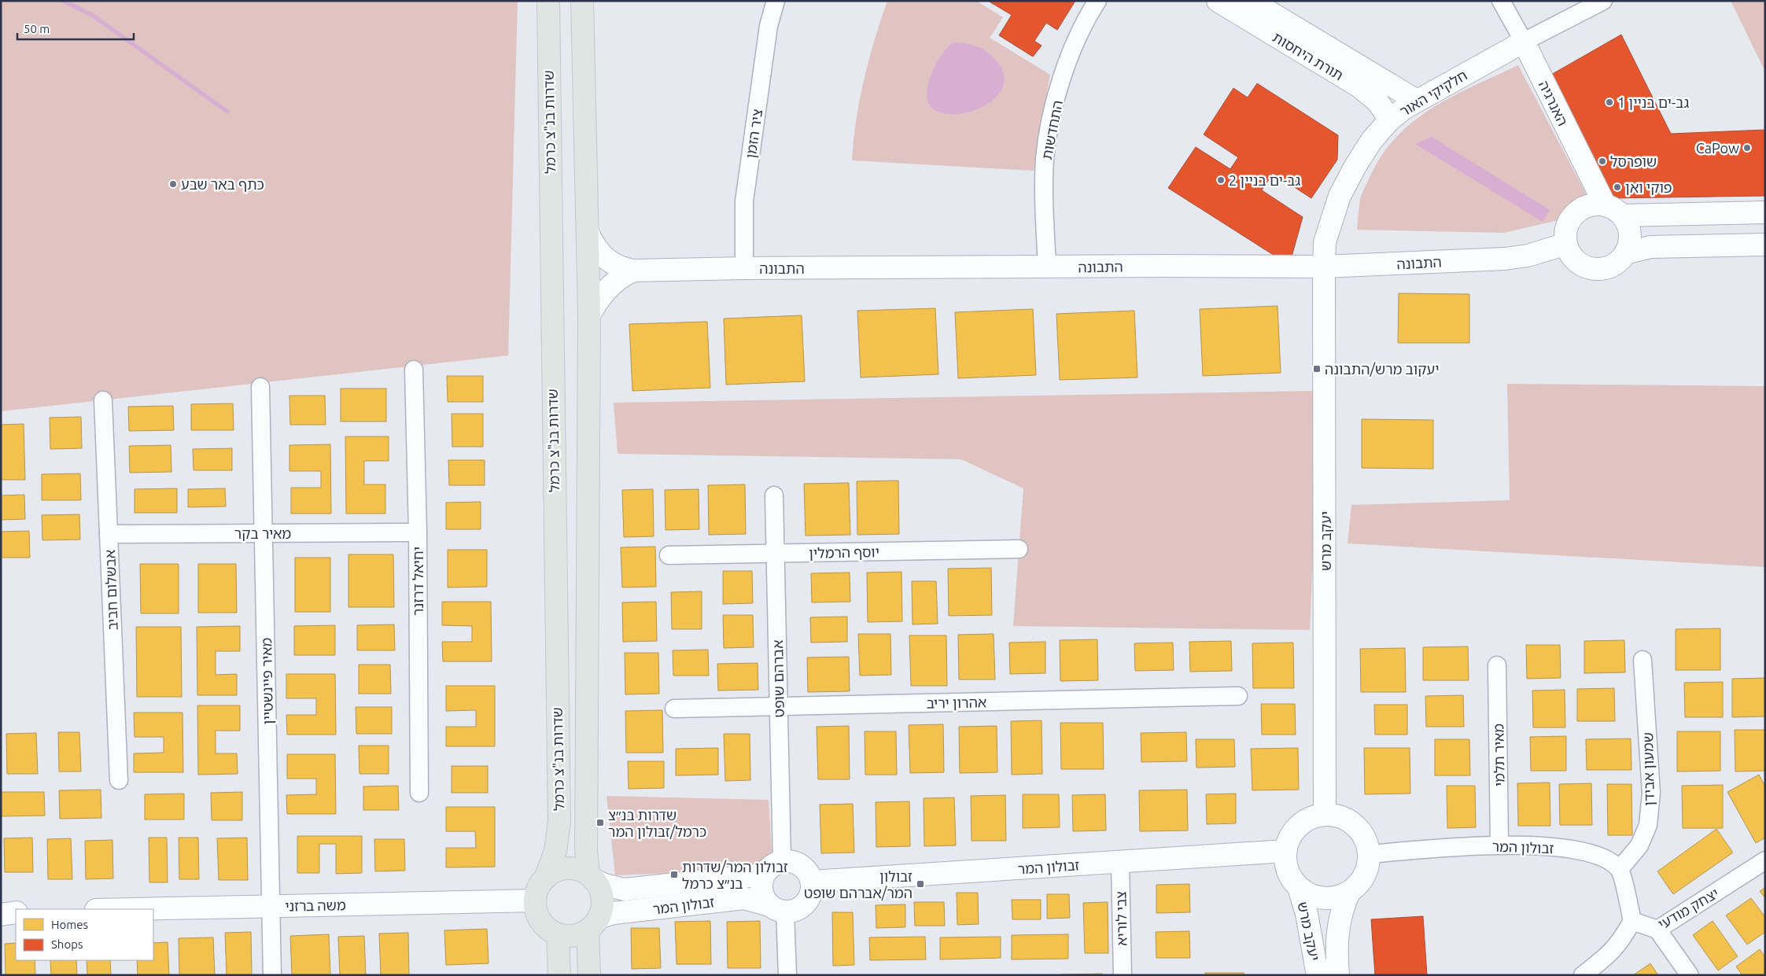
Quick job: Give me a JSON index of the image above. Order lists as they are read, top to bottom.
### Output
{
  "streets": {
    "main road": ["שדרות בנ\"צ כרמל"],
    "street": [
      "תורת היחסות",
      "חלקיקי האור",
      "האנרגיה",
      "התחדשות",
      "ציר הזמן",
      "התבונה",
      "מאיר בקר",
      "יעקב מרש",
      "יוסף הרמלין",
      "יחיאל דרזנר",
      "אבשלום חביב",
      "אברהם שופט",
      "מאיר פיינשטיין",
      "אהרון יריב",
      "מאיר תלמי",
      "שמעון אבידן",
      "זבולון המר",
      "משה ברזני",
      "יצחק מודעי",
      "צבי לוריא"
    ]
  },
  "crossings": [
    ["תורת היחסות", "חלקיקי האור"],
    ["חלקיקי האור", "האנרגיה"],
    ["חלקיקי האור", "התבונה"],
    ["חלקיקי האור", "יעקב מרש"],
    ["האנרגיה", "התבונה"],
    ["שדרות בנ\"צ כרמל", "התבונה"],
    ["שדרות בנ\"צ כרמל", "זבולון המר"],
    ["שדרות בנ\"צ כרמל", "משה ברזני"],
    ["התחדשות", "התבונה"],
    ["ציר הזמן", "התבונה"],
    ["התבונה", "יעקב מרש"],
    ["מאיר בקר", "יחיאל דרזנר"],
    ["מאיר בקר", "אבשלום חביב"],
    ["מאיר בקר", "מאיר פיינשטיין"],
    ["יעקב מרש", "זבולון המר"],
    ["יוסף הרמלין", "אברהם שופט"],
    ["אברהם שופט", "אהרון יריב"],
    ["אברהם שופט", "זבולון המר"],
    ["מאיר פיינשטיין", "משה ברזני"],
    ["מאיר תלמי", "זבולון המר"],
    ["שמעון אבידן", "זבולון המר"],
    ["זבולון המר", "משה ברזני"],
    ["זבולון המר", "צבי לוריא"]
  ],
  "places": {
    "other": [
      "גב-ים בניין 1",
      "CaPow",
      "שופרסל",
      "גב-ים בניין 2",
      "כתף באר שבע",
      "פוקי ואן"
    ],
    "transit": [
      "יעקוב מרש/התבונה",
      "שדרות בנ״צ כרמל/זבולון המר",
      "זבולון המר/שדרות בנ״צ כרמל",
      "זבולון המר/אברהם שופט"
    ]
  },
  "legend": ["Homes", "Shops"],
  "scale_bar": "50 m"
}
